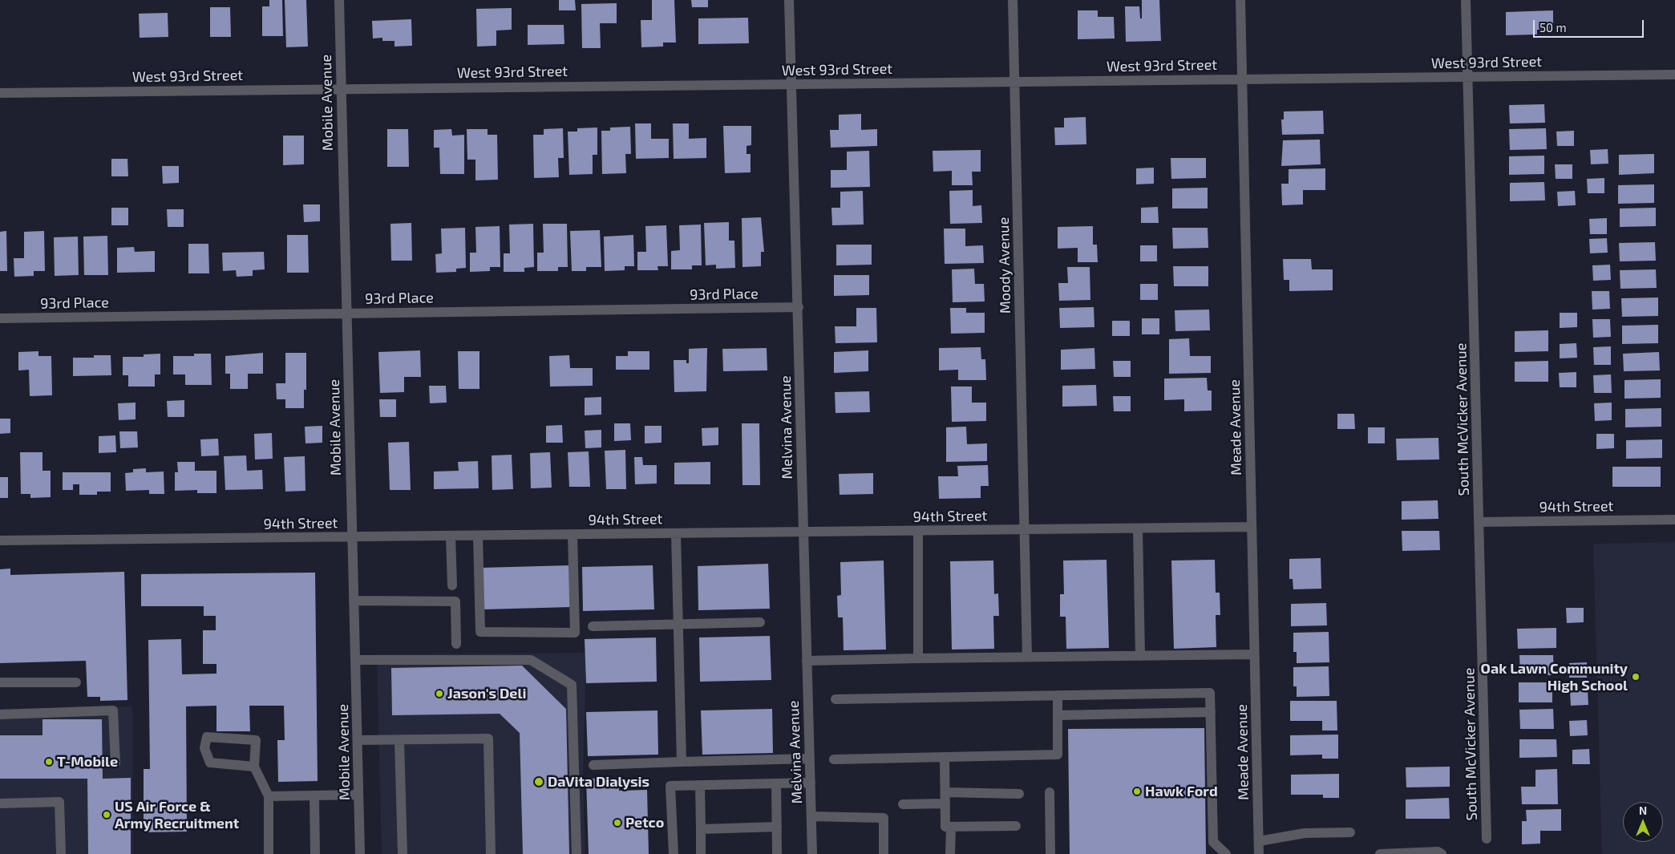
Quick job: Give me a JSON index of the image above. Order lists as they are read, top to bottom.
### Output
{
  "streets": {
    "street": [
      "West 93rd Street",
      "Mobile Avenue",
      "Moody Avenue",
      "93rd Place",
      "South McVicker Avenue",
      "Melvina Avenue",
      "Meade Avenue",
      "94th Street"
    ]
  },
  "crossings": [
    ["West 93rd Street", "Mobile Avenue"],
    ["West 93rd Street", "Moody Avenue"],
    ["West 93rd Street", "South McVicker Avenue"],
    ["West 93rd Street", "Melvina Avenue"],
    ["West 93rd Street", "Meade Avenue"],
    ["Mobile Avenue", "93rd Place"],
    ["Mobile Avenue", "94th Street"],
    ["Moody Avenue", "94th Street"],
    ["93rd Place", "Melvina Avenue"],
    ["South McVicker Avenue", "94th Street"],
    ["Melvina Avenue", "94th Street"],
    ["Meade Avenue", "94th Street"]
  ],
  "places": [
    "Oak Lawn Community High School",
    "Jason's Deli",
    "T-Mobile",
    "DaVita Dialysis",
    "Hawk Ford",
    "US Air Force & Army Recruitment",
    "Petco"
  ],
  "scale_bar": "50 m",
  "north": "top"
}
